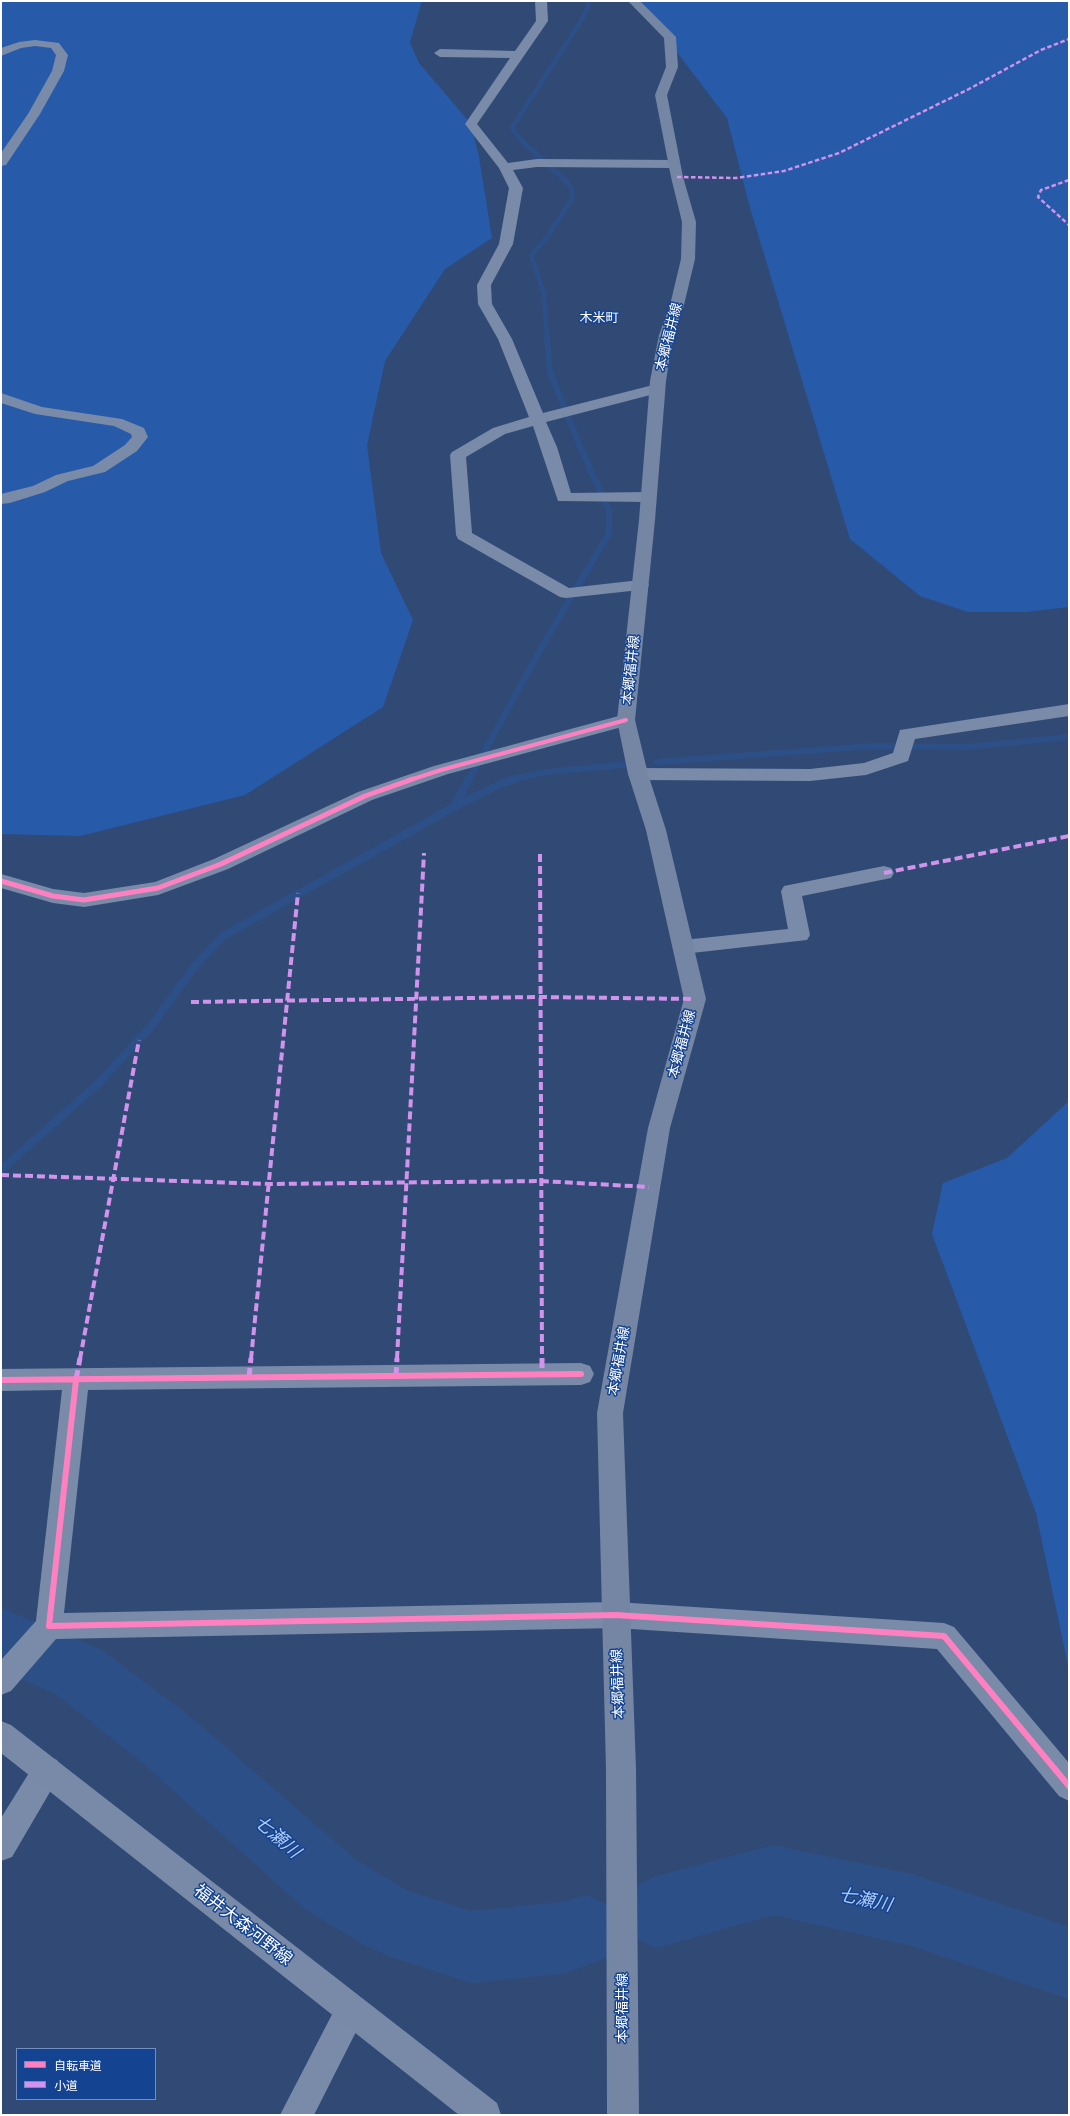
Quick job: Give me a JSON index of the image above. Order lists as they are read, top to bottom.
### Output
{
  "streets": {
    "main road": ["本郷福井線", "福井大森河野線"]
  },
  "districts": ["木米町"],
  "water": ["七瀬川"],
  "legend": ["自転車道", "小道"]
}
